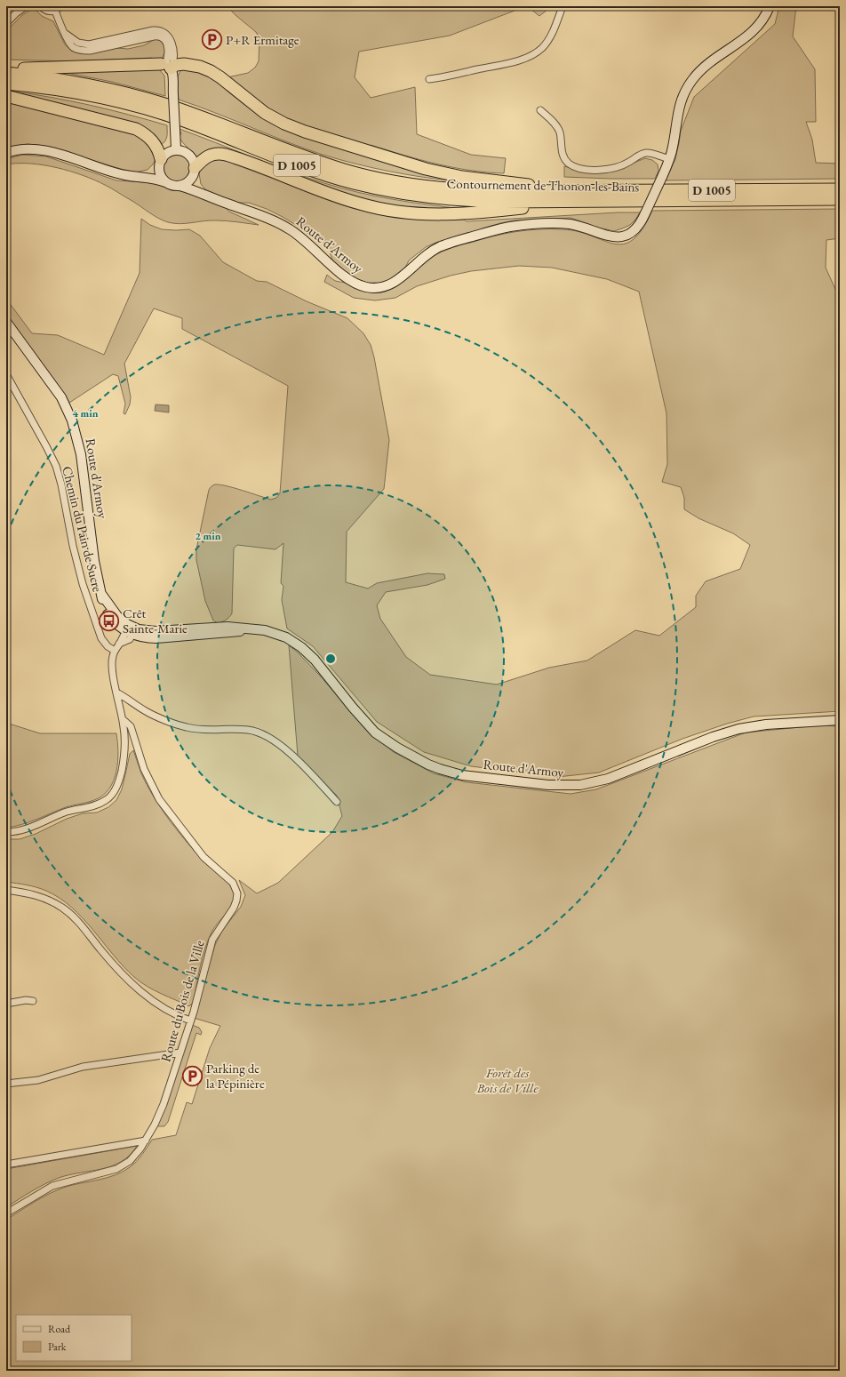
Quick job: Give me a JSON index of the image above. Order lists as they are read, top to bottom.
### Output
{
  "streets": {
    "highway": ["D 1005", "Contournement de Thonon-les-Bains"],
    "main road": ["Route d'Armoy"],
    "street": ["Chemin du Pain de Sucre", "Route du Bois de la Ville"]
  },
  "crossings": [
    ["D 1005", "Contournement de Thonon-les-Bains"],
    ["D 1005", "Route d'Armoy"],
    ["Route d'Armoy", "Route du Bois de la Ville"],
    ["Chemin du Pain de Sucre", "Route du Bois de la Ville"]
  ],
  "parks": ["Forêt des Bois de Ville"],
  "places": {
    "parking": ["P+R Ermitage", "Parking de la Pépinière"],
    "bus stop": ["Crêt Sainte-Marie"]
  },
  "legend": ["Road", "Park"],
  "rings": ["4 min", "2 min"]
}
